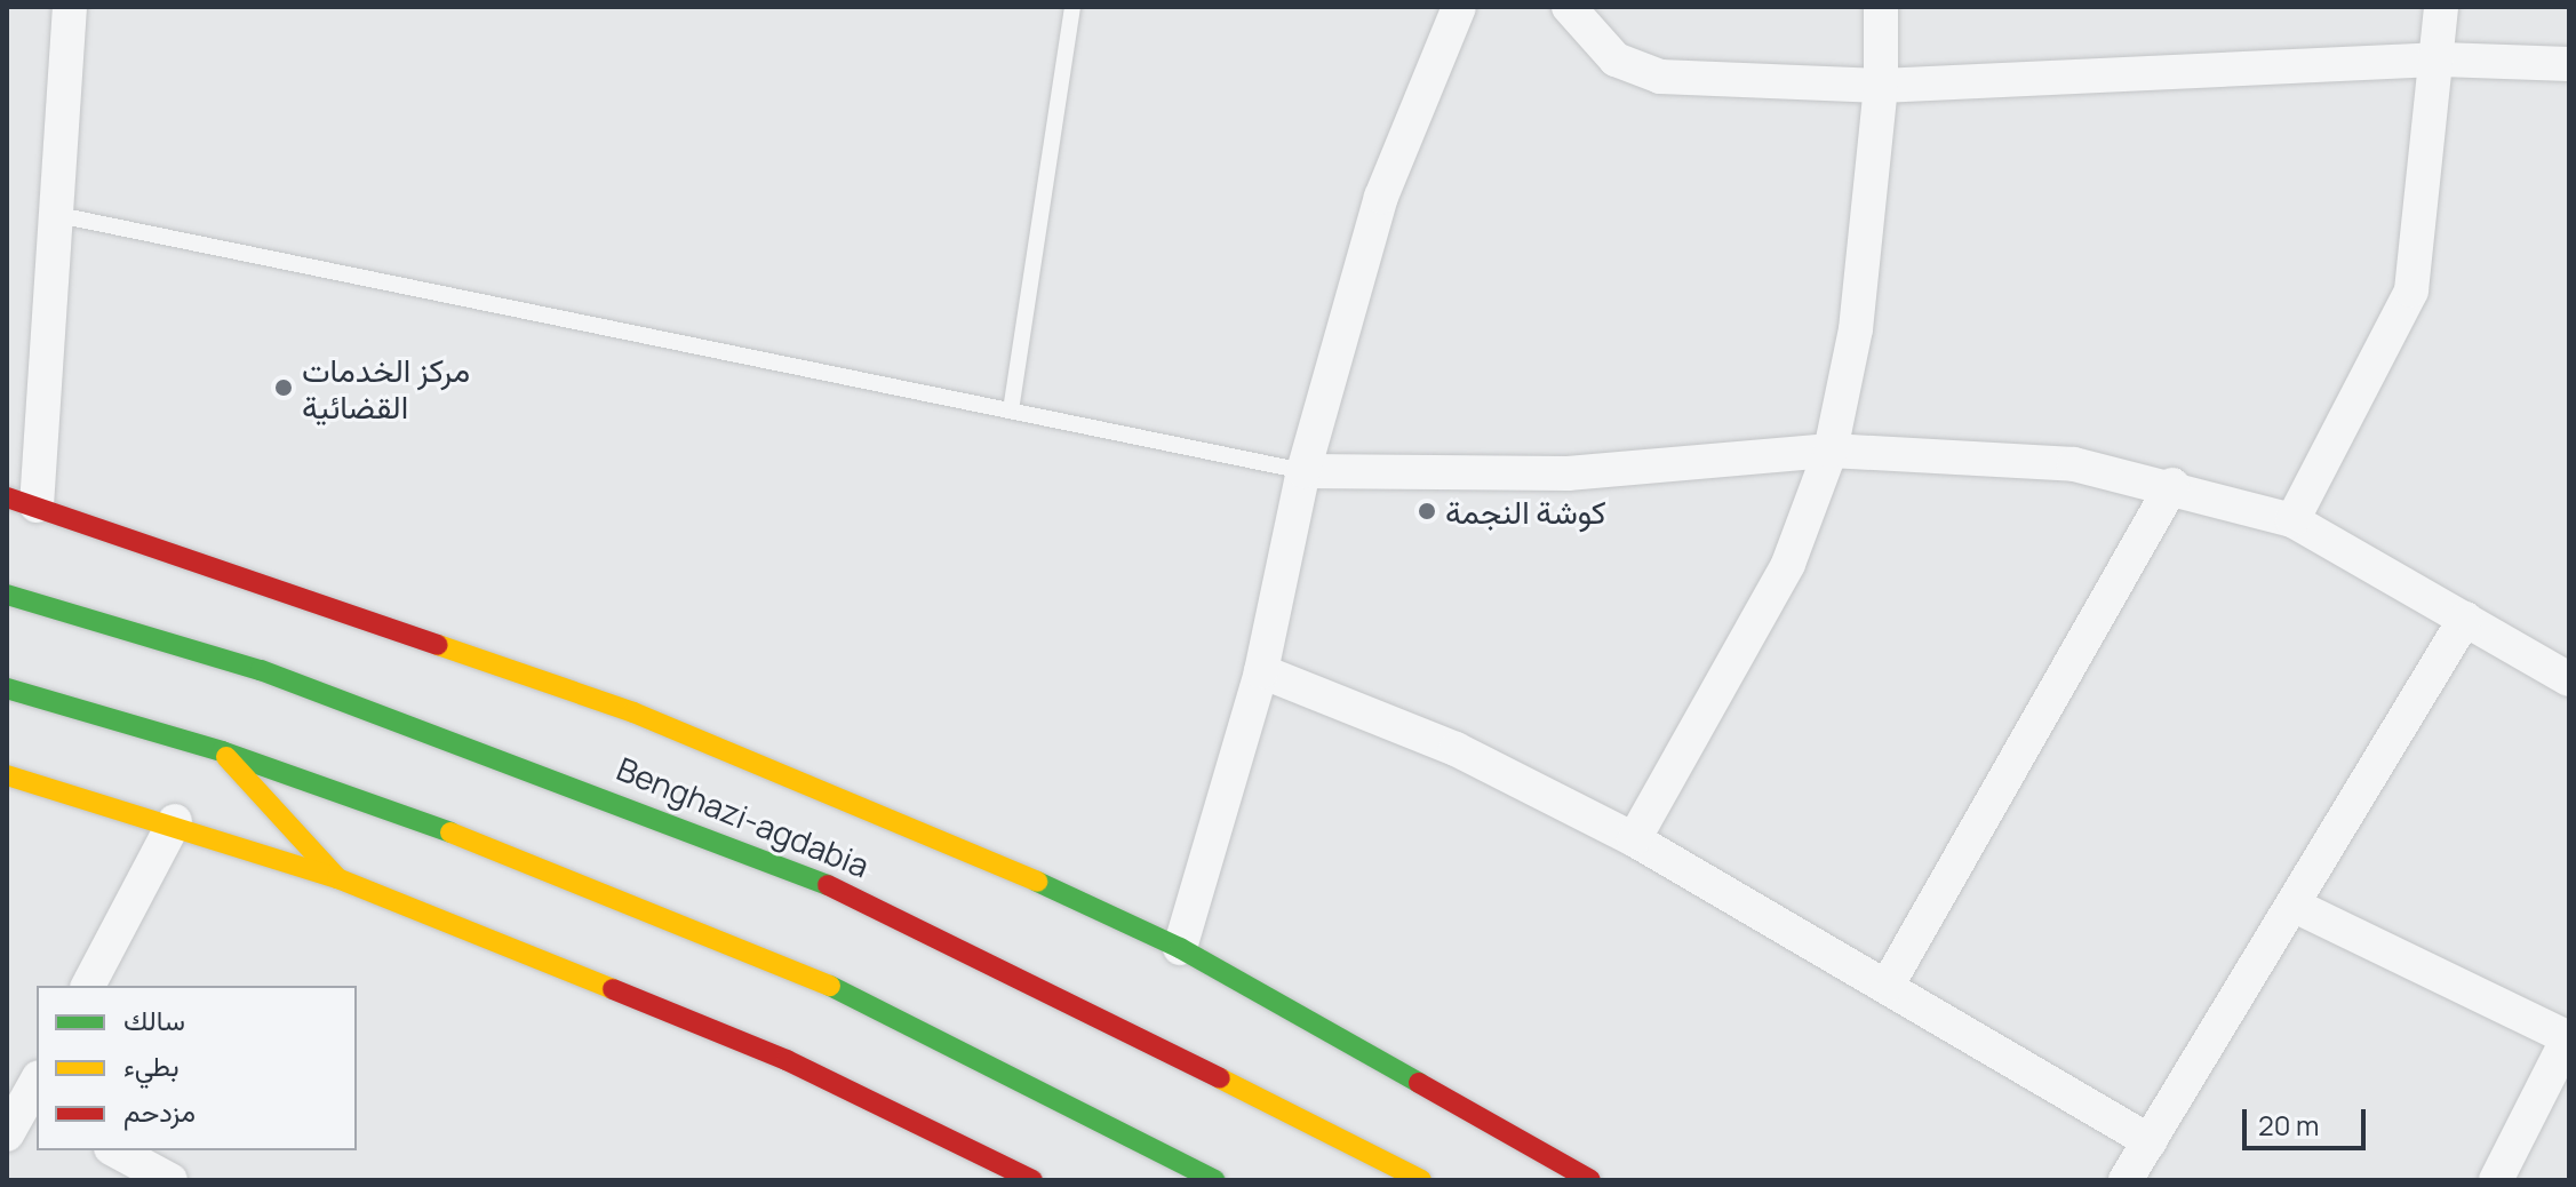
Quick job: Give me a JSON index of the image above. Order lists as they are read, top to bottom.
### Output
{
  "streets": {
    "main road": ["Benghazi-agdabia"]
  },
  "places": ["مركز الخدمات القضائية", "كوشة النجمة"],
  "legend": ["سالك", "بطيء", "مزدحم"],
  "scale_bar": "20 m"
}
